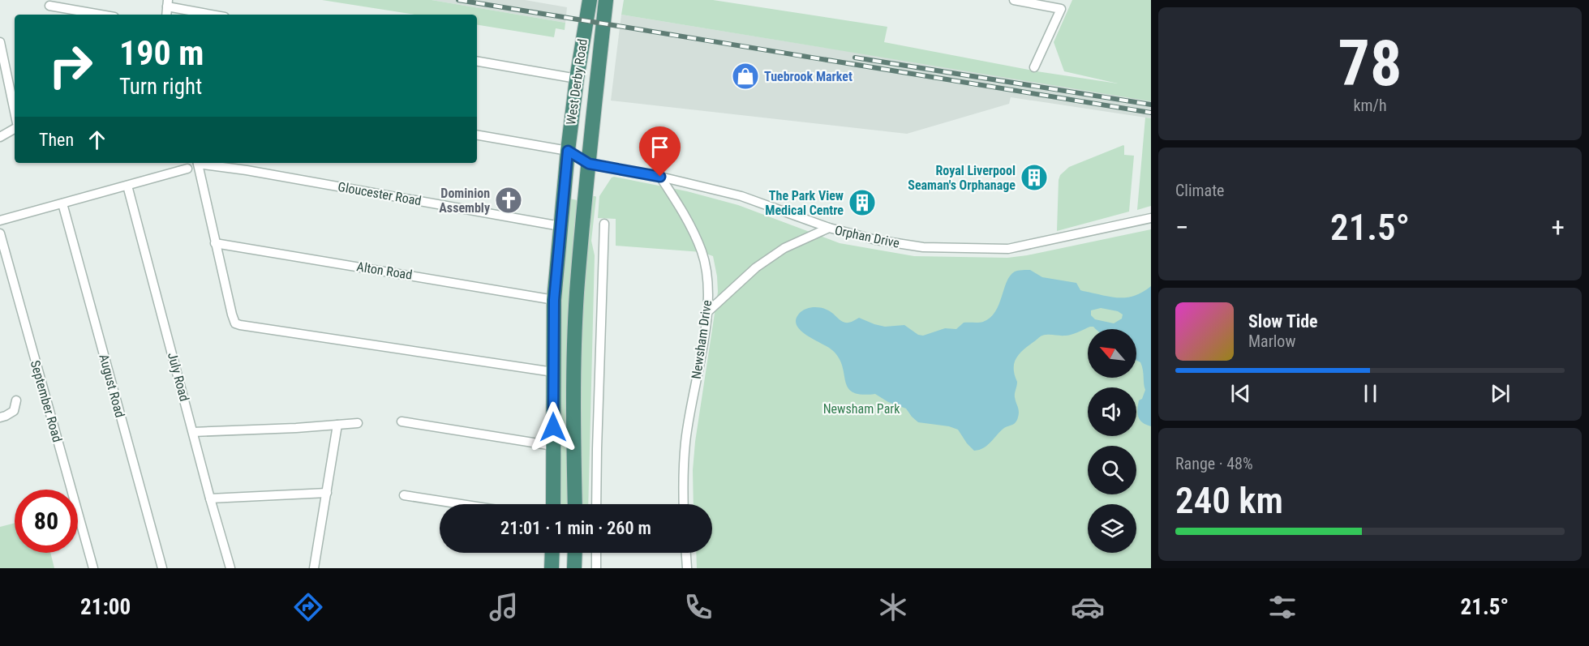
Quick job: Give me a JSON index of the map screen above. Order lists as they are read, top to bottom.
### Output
{
  "streets": {
    "highway": ["West Derby Road"],
    "street": [
      "Gloucester Road",
      "Orphan Drive",
      "Alton Road",
      "Newsham Drive",
      "July Road",
      "August Road",
      "September Road"
    ]
  },
  "crossings": [
    ["West Derby Road", "Gloucester Road"],
    ["West Derby Road", "Orphan Drive"],
    ["West Derby Road", "Alton Road"],
    ["Orphan Drive", "Newsham Drive"]
  ],
  "parks": ["Newsham Park"],
  "places": {
    "shop": ["Tuebrook Market"],
    "building": ["Royal Liverpool Seaman's Orphanage", "The Park View Medical Centre"],
    "church": ["Dominion Assembly"]
  },
  "north": "top left",
  "page": {
    "tile": [
      ["78", "km/h"],
      "Climate",
      ["Range · 48%", "240 km"]
    ],
    "turn": ["190 m", "Turn right"],
    "then": "Then",
    "heat": ["−", "21.5°", "+"],
    "song": ["Slow Tide", "Marlow"],
    "limit": "80",
    "trip": "21:01 · 1 min · 260 m",
    "tabs": ["21:00", "21.5°"]
  }
}
